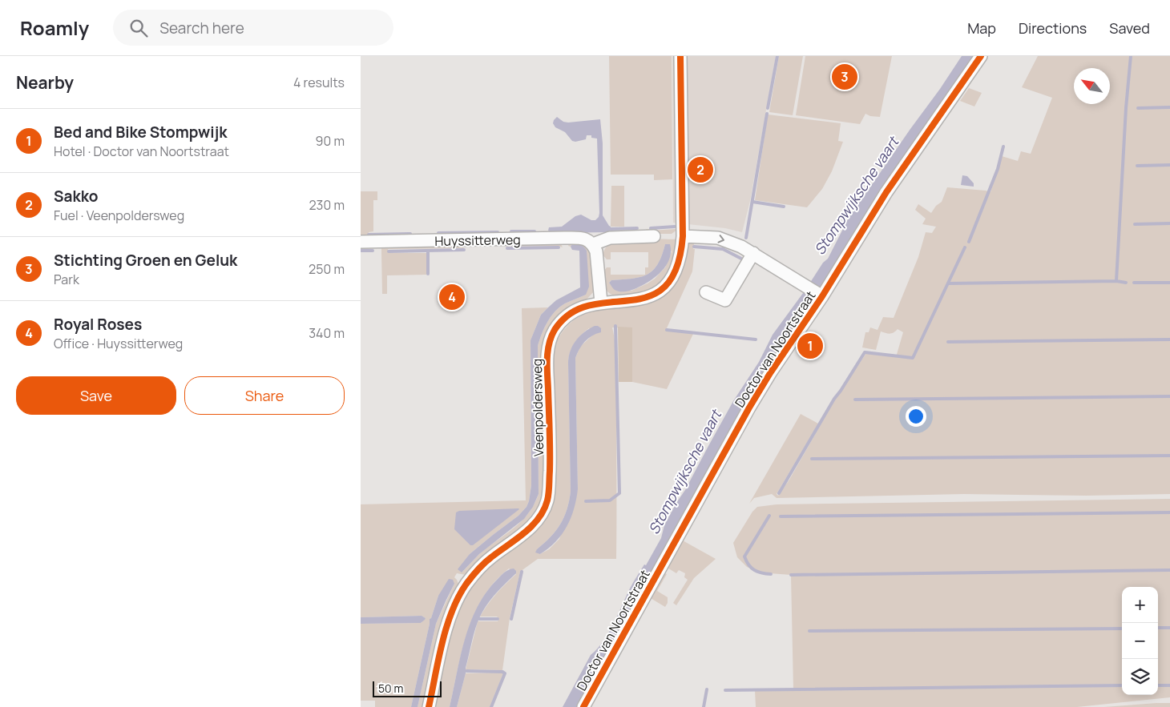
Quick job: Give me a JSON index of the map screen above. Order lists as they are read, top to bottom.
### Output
{
  "streets": {
    "street": ["Huyssitterweg", "Doctor van Noortstraat", "Veenpoldersweg"]
  },
  "water": ["Stompwijksche vaart"],
  "scale_bar": "50 m",
  "north": "top left",
  "page": {
    "header": "Roamly",
    "search": "Search here",
    "nav": ["Map", "Directions", "Saved"],
    "heading": ["Nearby", "4 results"],
    "pins": [
      "3",
      "2",
      "4",
      "1"
    ],
    "list": [
      {
        "mark": "1",
        "name": "Bed and Bike Stompwijk",
        "note": "Hotel · Doctor van Noortstraat",
        "value": "90 m"
      },
      {
        "mark": "2",
        "name": "Sakko",
        "note": "Fuel · Veenpoldersweg",
        "value": "230 m"
      },
      {
        "mark": "3",
        "name": "Stichting Groen en Geluk",
        "note": "Park",
        "value": "250 m"
      },
      {
        "mark": "4",
        "name": "Royal Roses",
        "note": "Office · Huyssitterweg",
        "value": "340 m"
      }
    ],
    "buttons": ["Save", "Share"],
    "map_buttons": ["+", "−"],
    "scale": "50 m"
  }
}
